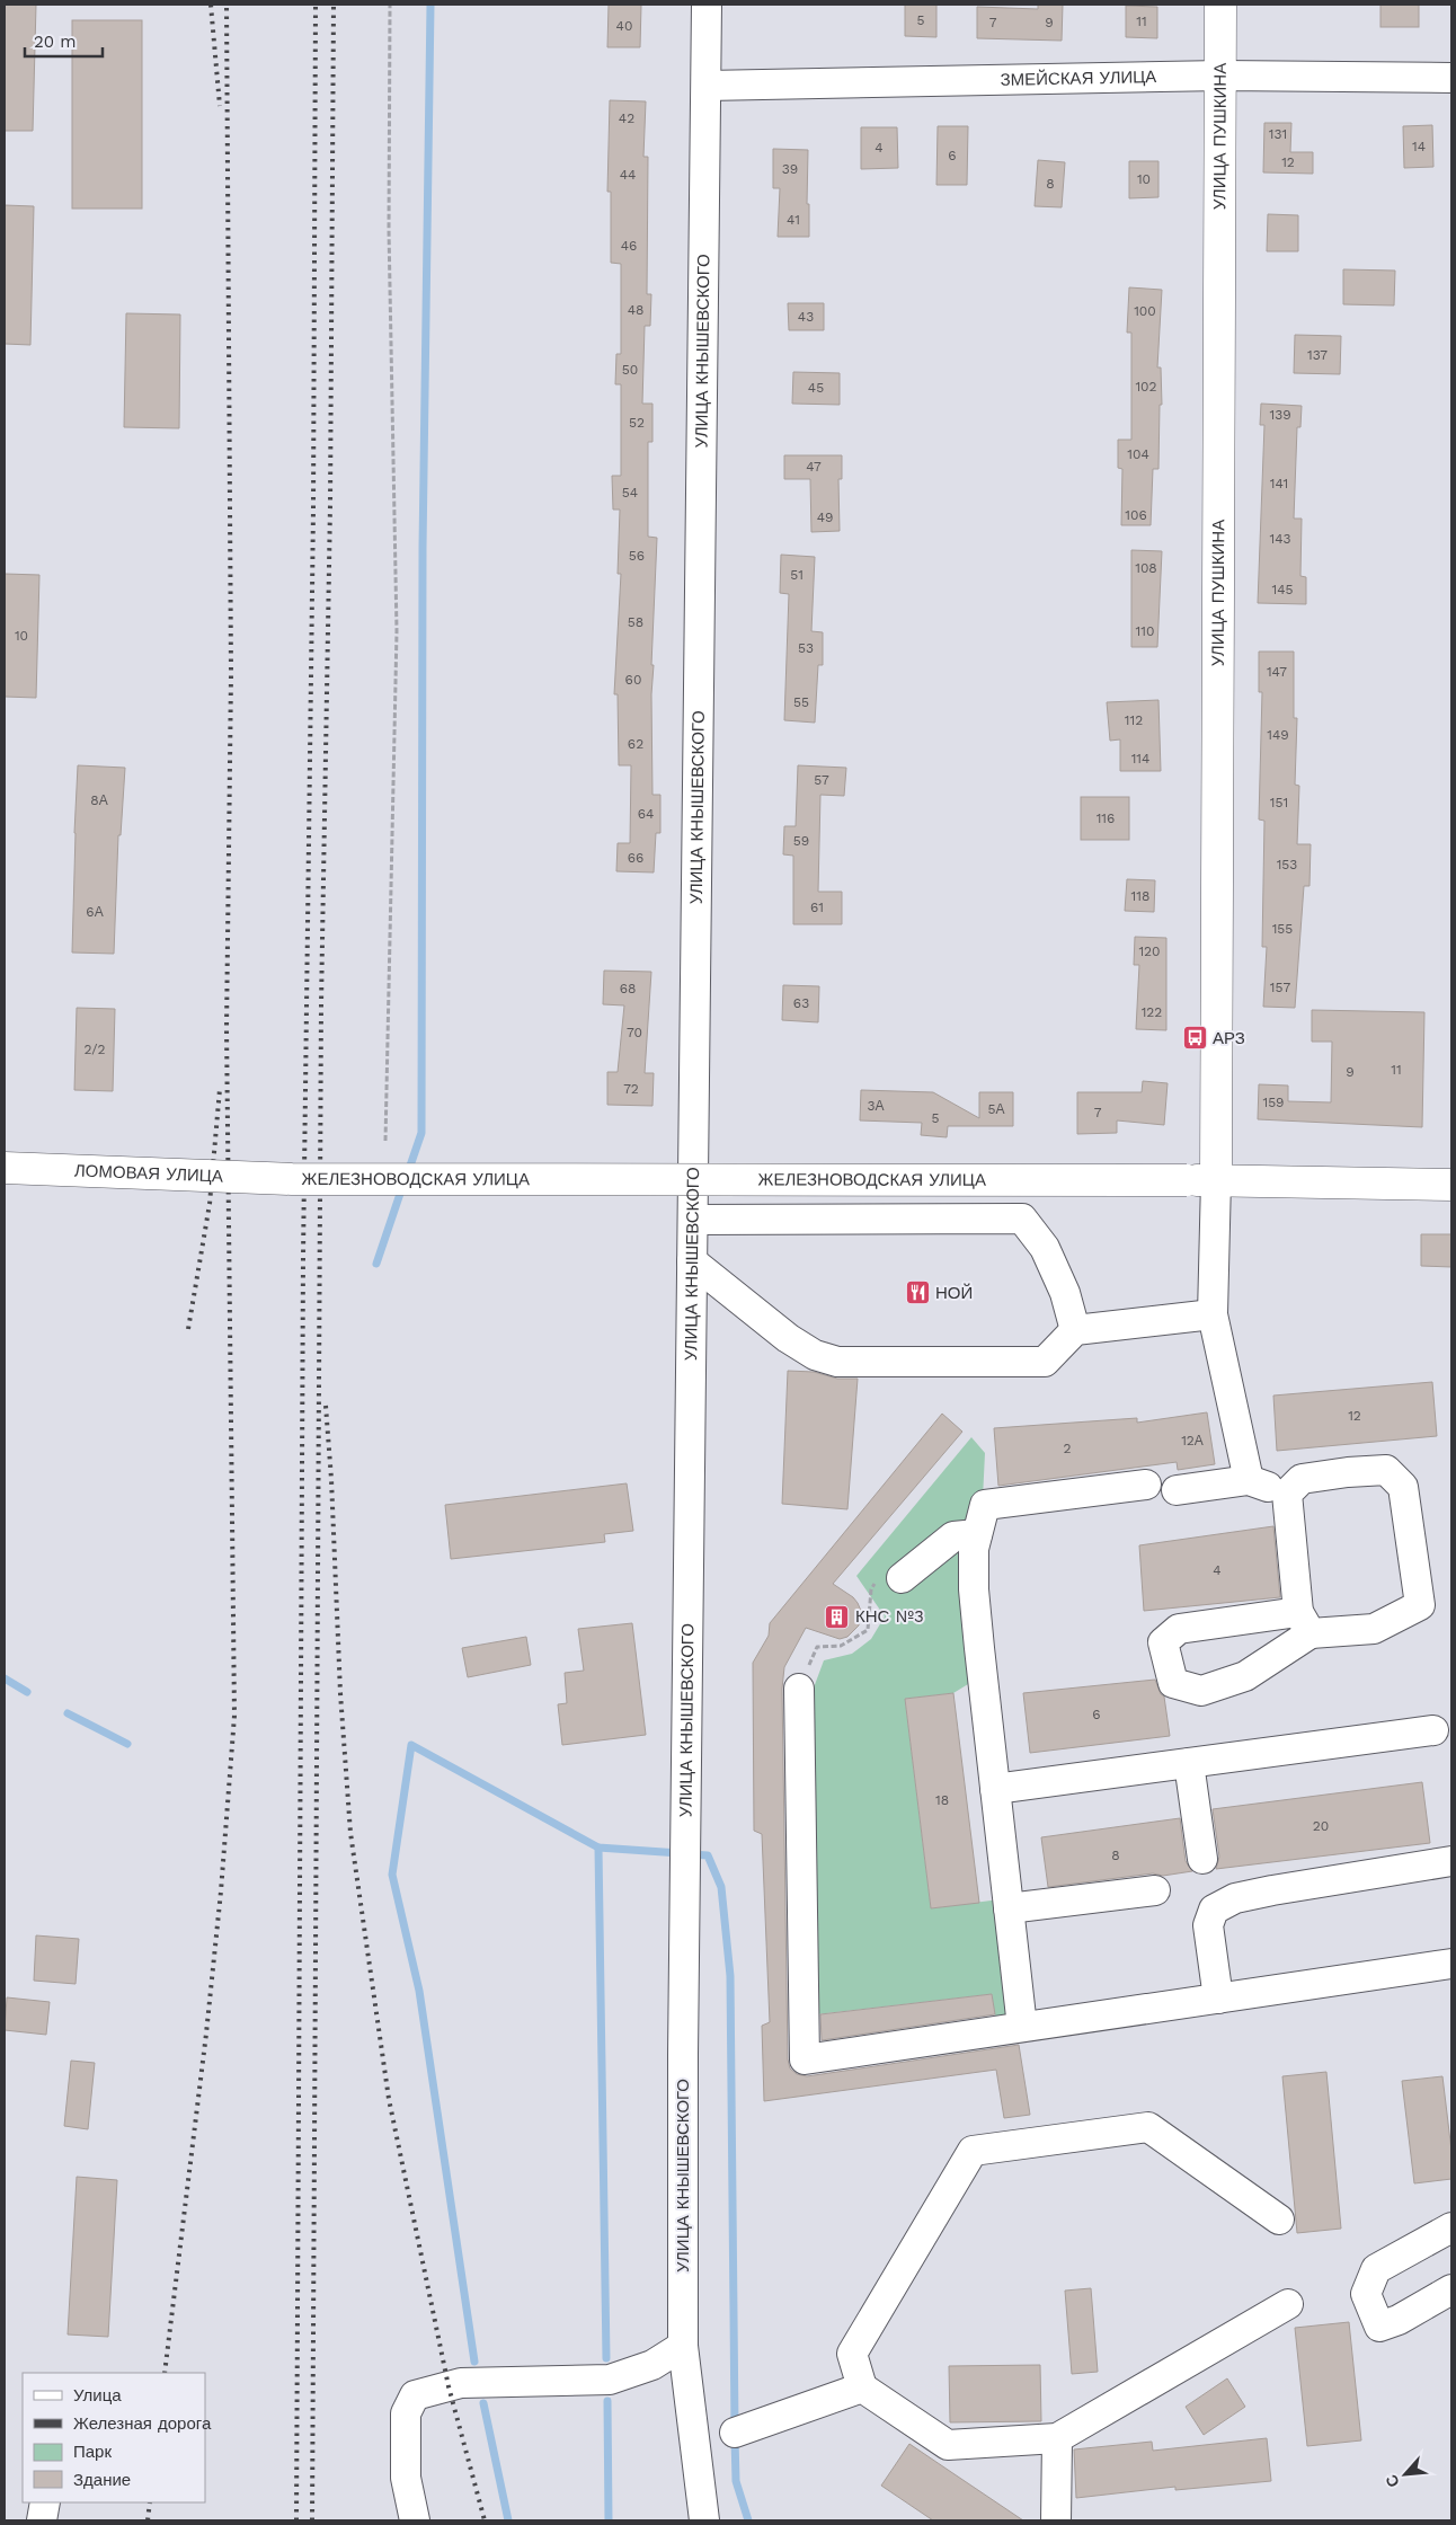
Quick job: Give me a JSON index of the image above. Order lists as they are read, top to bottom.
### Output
{
  "streets": {
    "main road": ["УЛИЦА ПУШКИНА", "ЛОМОВАЯ УЛИЦА", "ЖЕЛЕЗНОВОДСКАЯ УЛИЦА"],
    "street": ["ЗМЕЙСКАЯ УЛИЦА", "УЛИЦА КНЫШЕВСКОГО"]
  },
  "crossings": [
    ["ЗМЕЙСКАЯ УЛИЦА", "УЛИЦА ПУШКИНА"],
    ["ЗМЕЙСКАЯ УЛИЦА", "УЛИЦА КНЫШЕВСКОГО"],
    ["УЛИЦА ПУШКИНА", "ЖЕЛЕЗНОВОДСКАЯ УЛИЦА"],
    ["ЛОМОВАЯ УЛИЦА", "ЖЕЛЕЗНОВОДСКАЯ УЛИЦА"]
  ],
  "places": {
    "bus stop": ["АРЗ"],
    "restaurant": ["НОЙ"],
    "building": ["КНС №3"]
  },
  "house_numbers": [
    "5",
    "11",
    "7",
    "9",
    "40",
    "42",
    "131",
    "14",
    "4",
    "6",
    "12",
    "39",
    "44",
    "10",
    "8",
    "41",
    "46",
    "48",
    "100",
    "43",
    "137",
    "50",
    "102",
    "45",
    "139",
    "52",
    "104",
    "47",
    "141",
    "54",
    "106",
    "49",
    "143",
    "56",
    "108",
    "51",
    "145",
    "58",
    "110",
    "10",
    "53",
    "147",
    "60",
    "55",
    "112",
    "149",
    "62",
    "114",
    "57",
    "8А",
    "151",
    "64",
    "116",
    "59",
    "66",
    "153",
    "118",
    "61",
    "6А",
    "155",
    "120",
    "157",
    "68",
    "63",
    "122",
    "70",
    "2/2",
    "11",
    "9",
    "72",
    "159",
    "3А",
    "5А",
    "7",
    "5",
    "12",
    "12А",
    "2",
    "4",
    "6",
    "18",
    "20",
    "8"
  ],
  "legend": [
    "Улица",
    "Железная дорога",
    "Парк",
    "Здание"
  ],
  "scale_bar": "20 m",
  "north": "bottom left"
}
